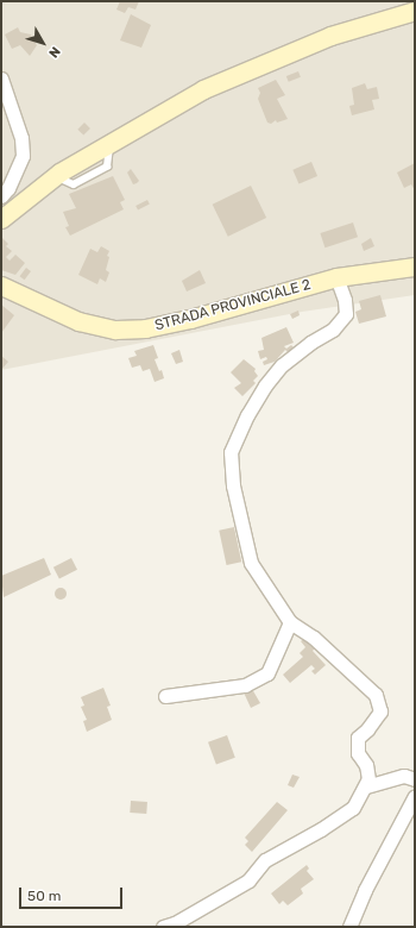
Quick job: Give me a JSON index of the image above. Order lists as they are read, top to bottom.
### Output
{
  "streets": {
    "main road": ["STRADA PROVINCIALE 2"]
  },
  "scale_bar": "50 m",
  "north": "bottom right"
}
